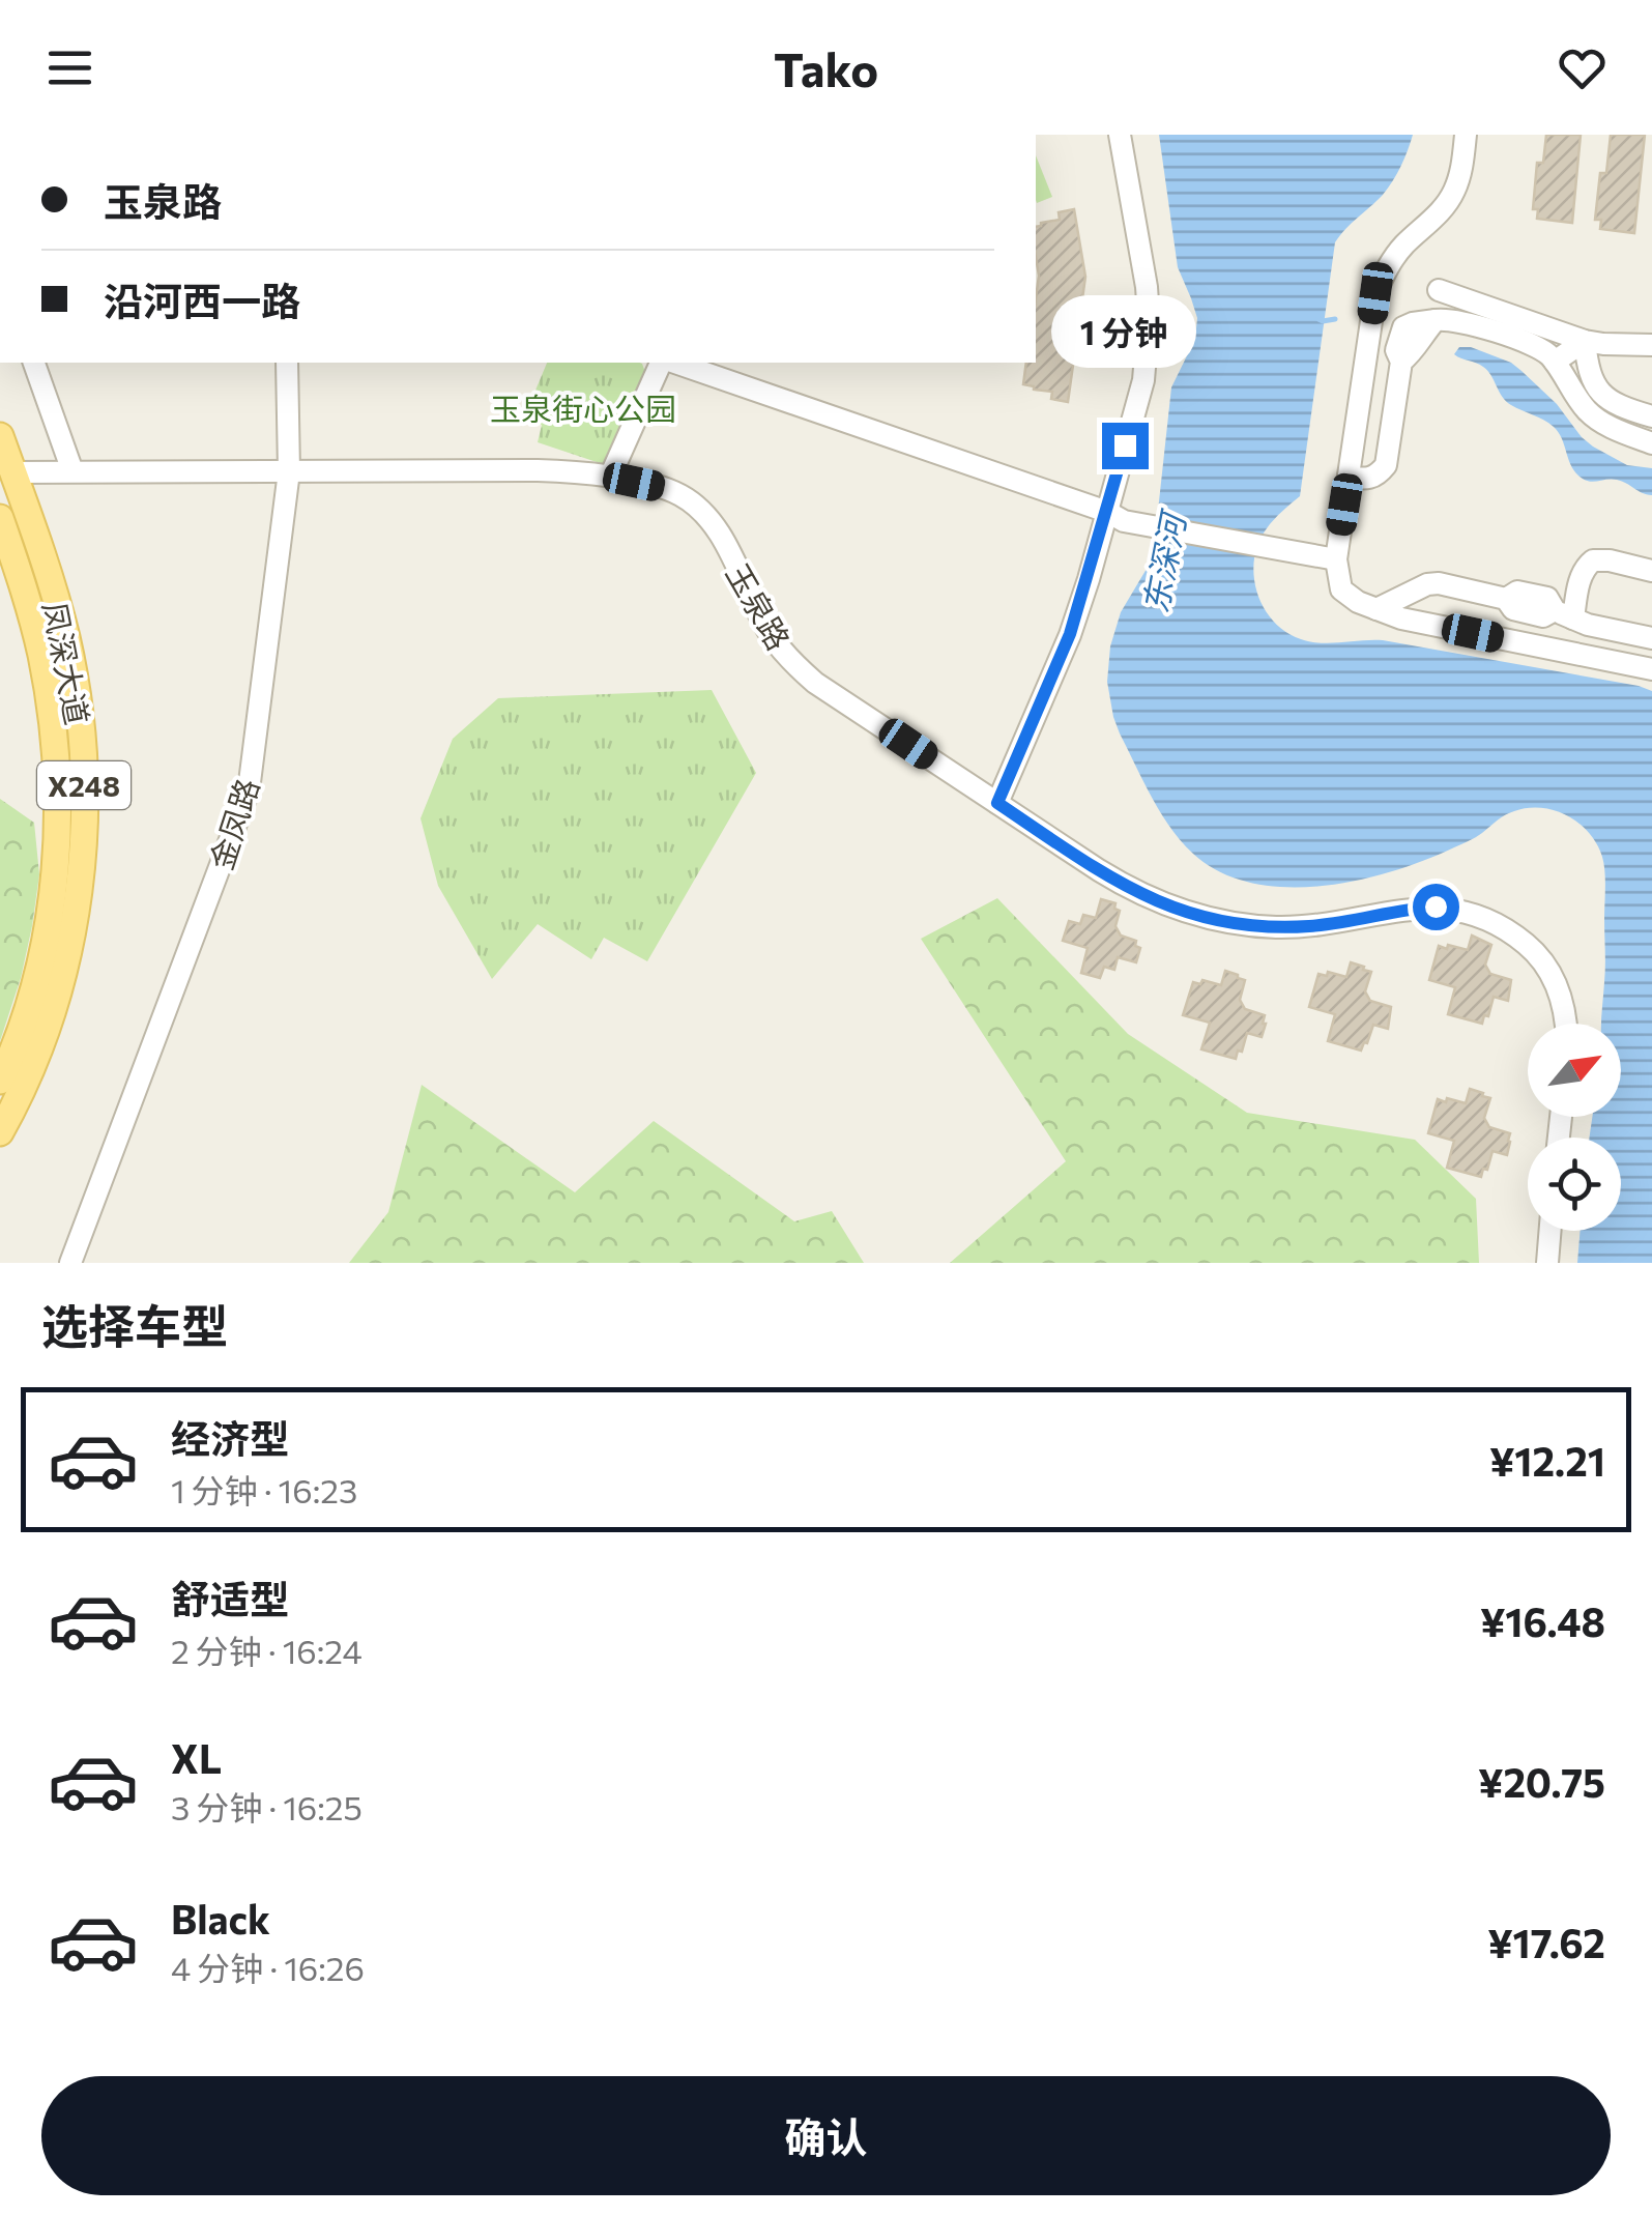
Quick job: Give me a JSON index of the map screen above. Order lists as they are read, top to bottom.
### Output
{
  "streets": {
    "main road": ["凤深大道", "X248"],
    "street": ["玉泉路", "金凤路"]
  },
  "crossings": [
    ["玉泉路", "凤深大道"],
    ["玉泉路", "金凤路"]
  ],
  "water": ["东深河"],
  "parks": ["玉泉街心公园"],
  "north": "top right",
  "page": {
    "header": "Tako",
    "banner": ["玉泉路", "沿河西一路"],
    "bubble": "1 分钟",
    "heading": "选择车型",
    "list": [
      {
        "name": "经济型",
        "note": "1 分钟 · 16:23",
        "value": "¥12.21"
      },
      {
        "name": "舒适型",
        "note": "2 分钟 · 16:24",
        "value": "¥16.48"
      },
      {
        "name": "XL",
        "note": "3 分钟 · 16:25",
        "value": "¥20.75"
      },
      {
        "name": "Black",
        "note": "4 分钟 · 16:26",
        "value": "¥17.62"
      }
    ],
    "buttons": "确认"
  }
}
